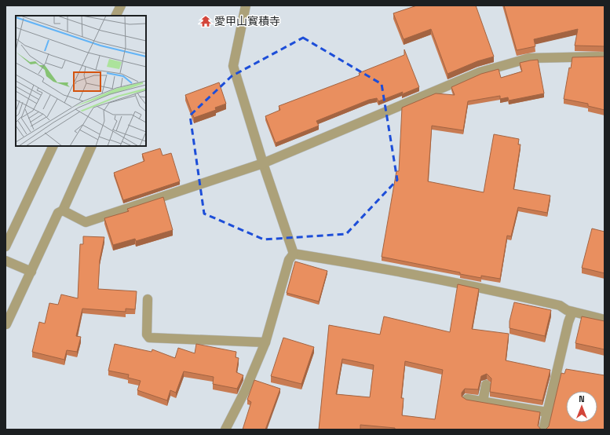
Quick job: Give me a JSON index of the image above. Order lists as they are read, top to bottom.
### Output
{
  "places": {
    "temple": ["愛甲山寳積寺"]
  },
  "north": "top"
}
